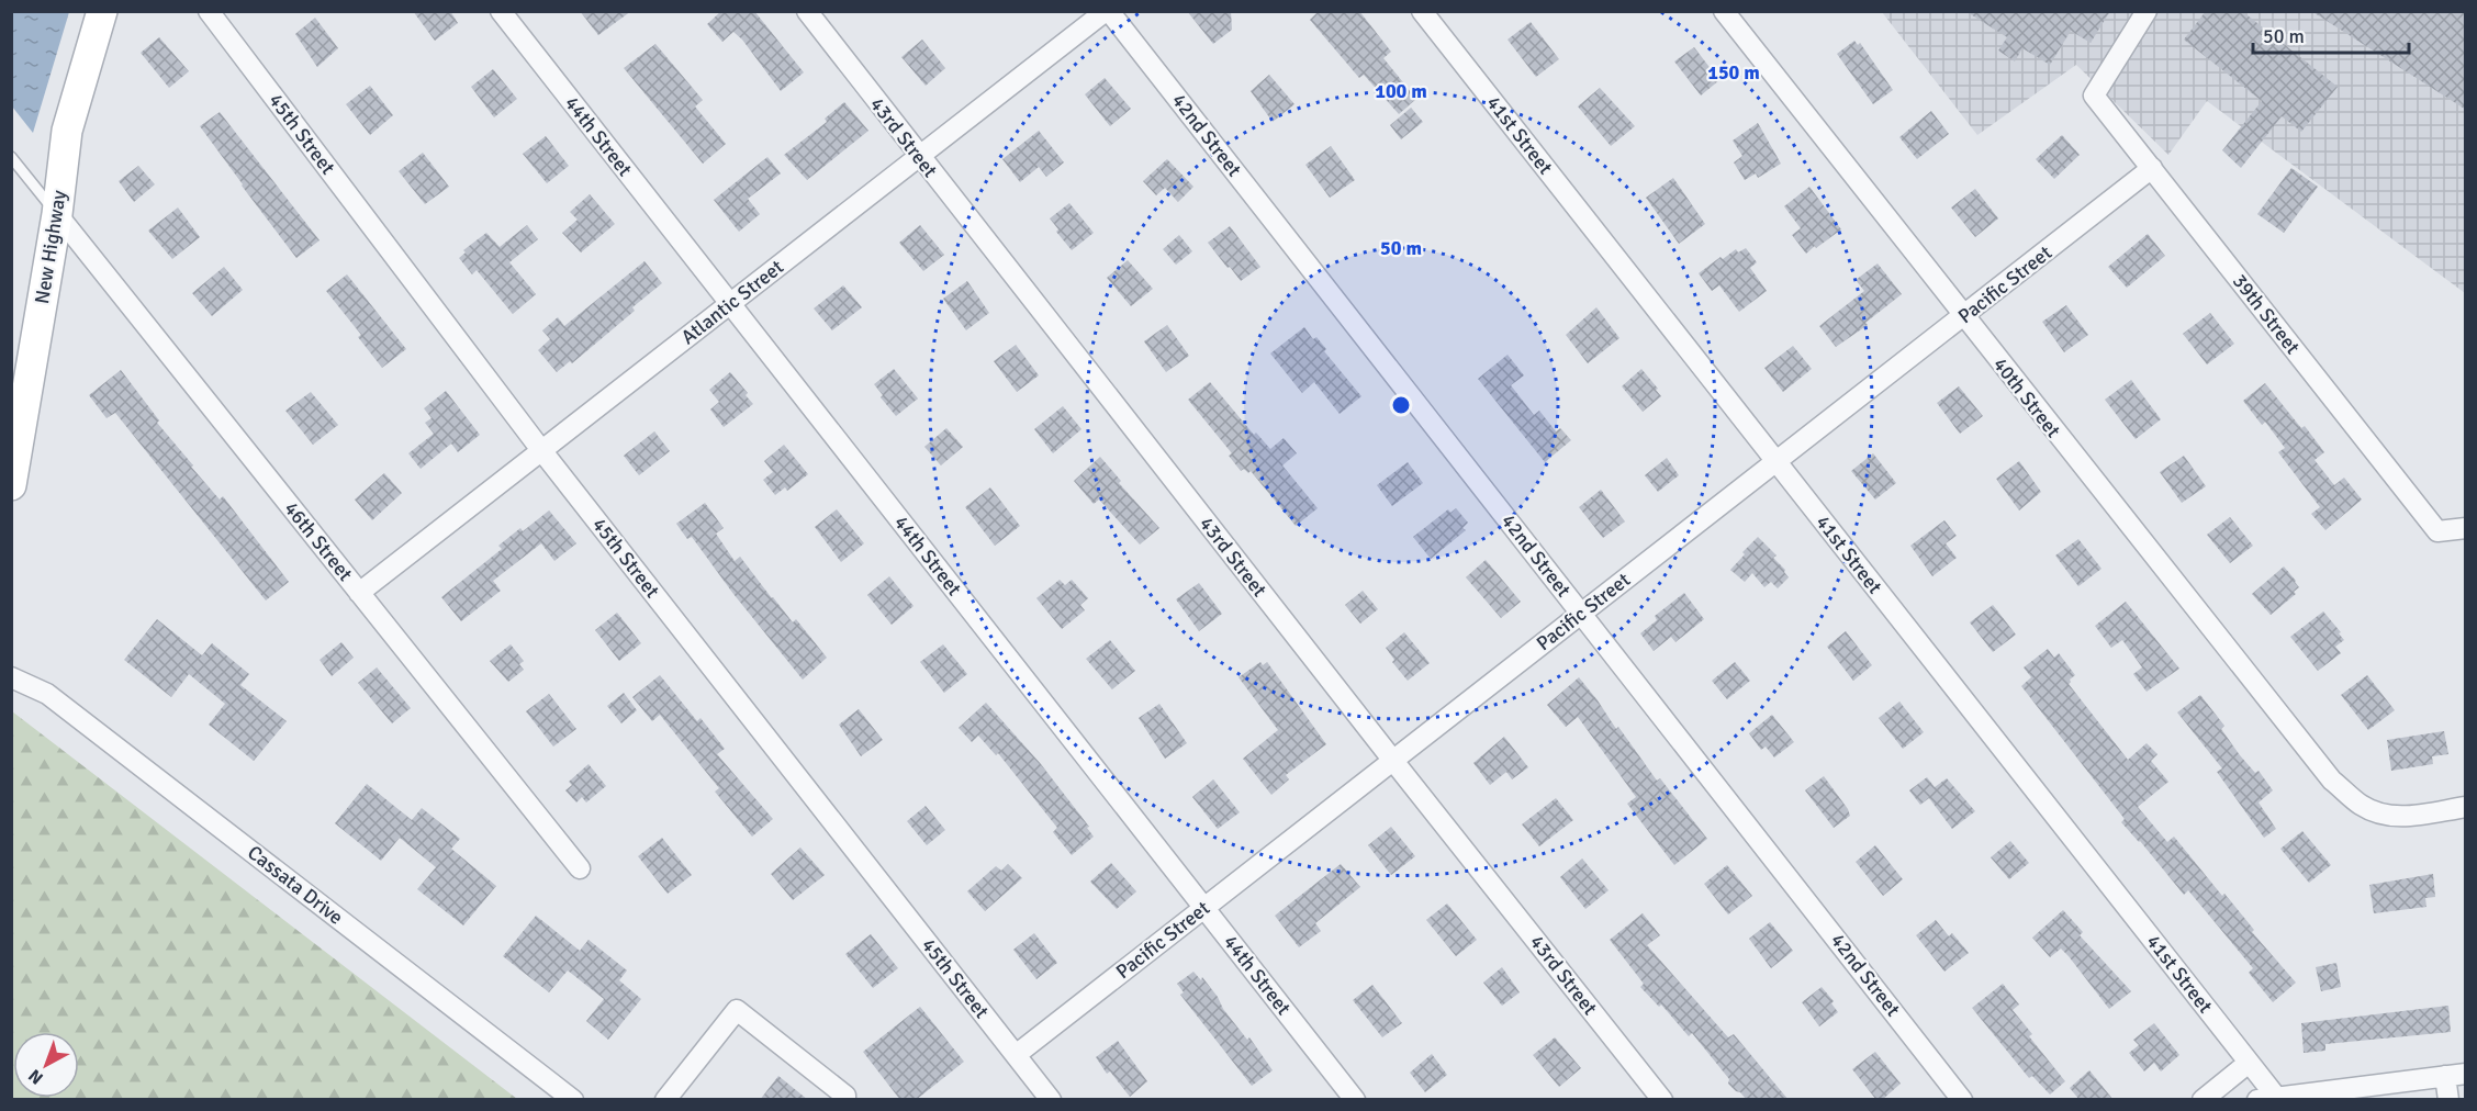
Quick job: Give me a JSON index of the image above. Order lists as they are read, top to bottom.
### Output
{
  "streets": {
    "main road": ["New Highway"],
    "street": [
      "45th Street",
      "42nd Street",
      "41st Street",
      "44th Street",
      "43rd Street",
      "Pacific Street",
      "Atlantic Street",
      "39th Street",
      "40th Street",
      "46th Street",
      "Cassata Drive"
    ]
  },
  "crossings": [
    ["45th Street", "Pacific Street"],
    ["45th Street", "Atlantic Street"],
    ["42nd Street", "Pacific Street"],
    ["42nd Street", "Atlantic Street"],
    ["41st Street", "Pacific Street"],
    ["44th Street", "Pacific Street"],
    ["44th Street", "Atlantic Street"],
    ["43rd Street", "Pacific Street"],
    ["43rd Street", "Atlantic Street"],
    ["New Highway", "46th Street"],
    ["Pacific Street", "39th Street"],
    ["Pacific Street", "40th Street"],
    ["Atlantic Street", "46th Street"]
  ],
  "scale_bar": "50 m",
  "north": "bottom left",
  "rings": ["150 m", "100 m", "50 m"]
}
